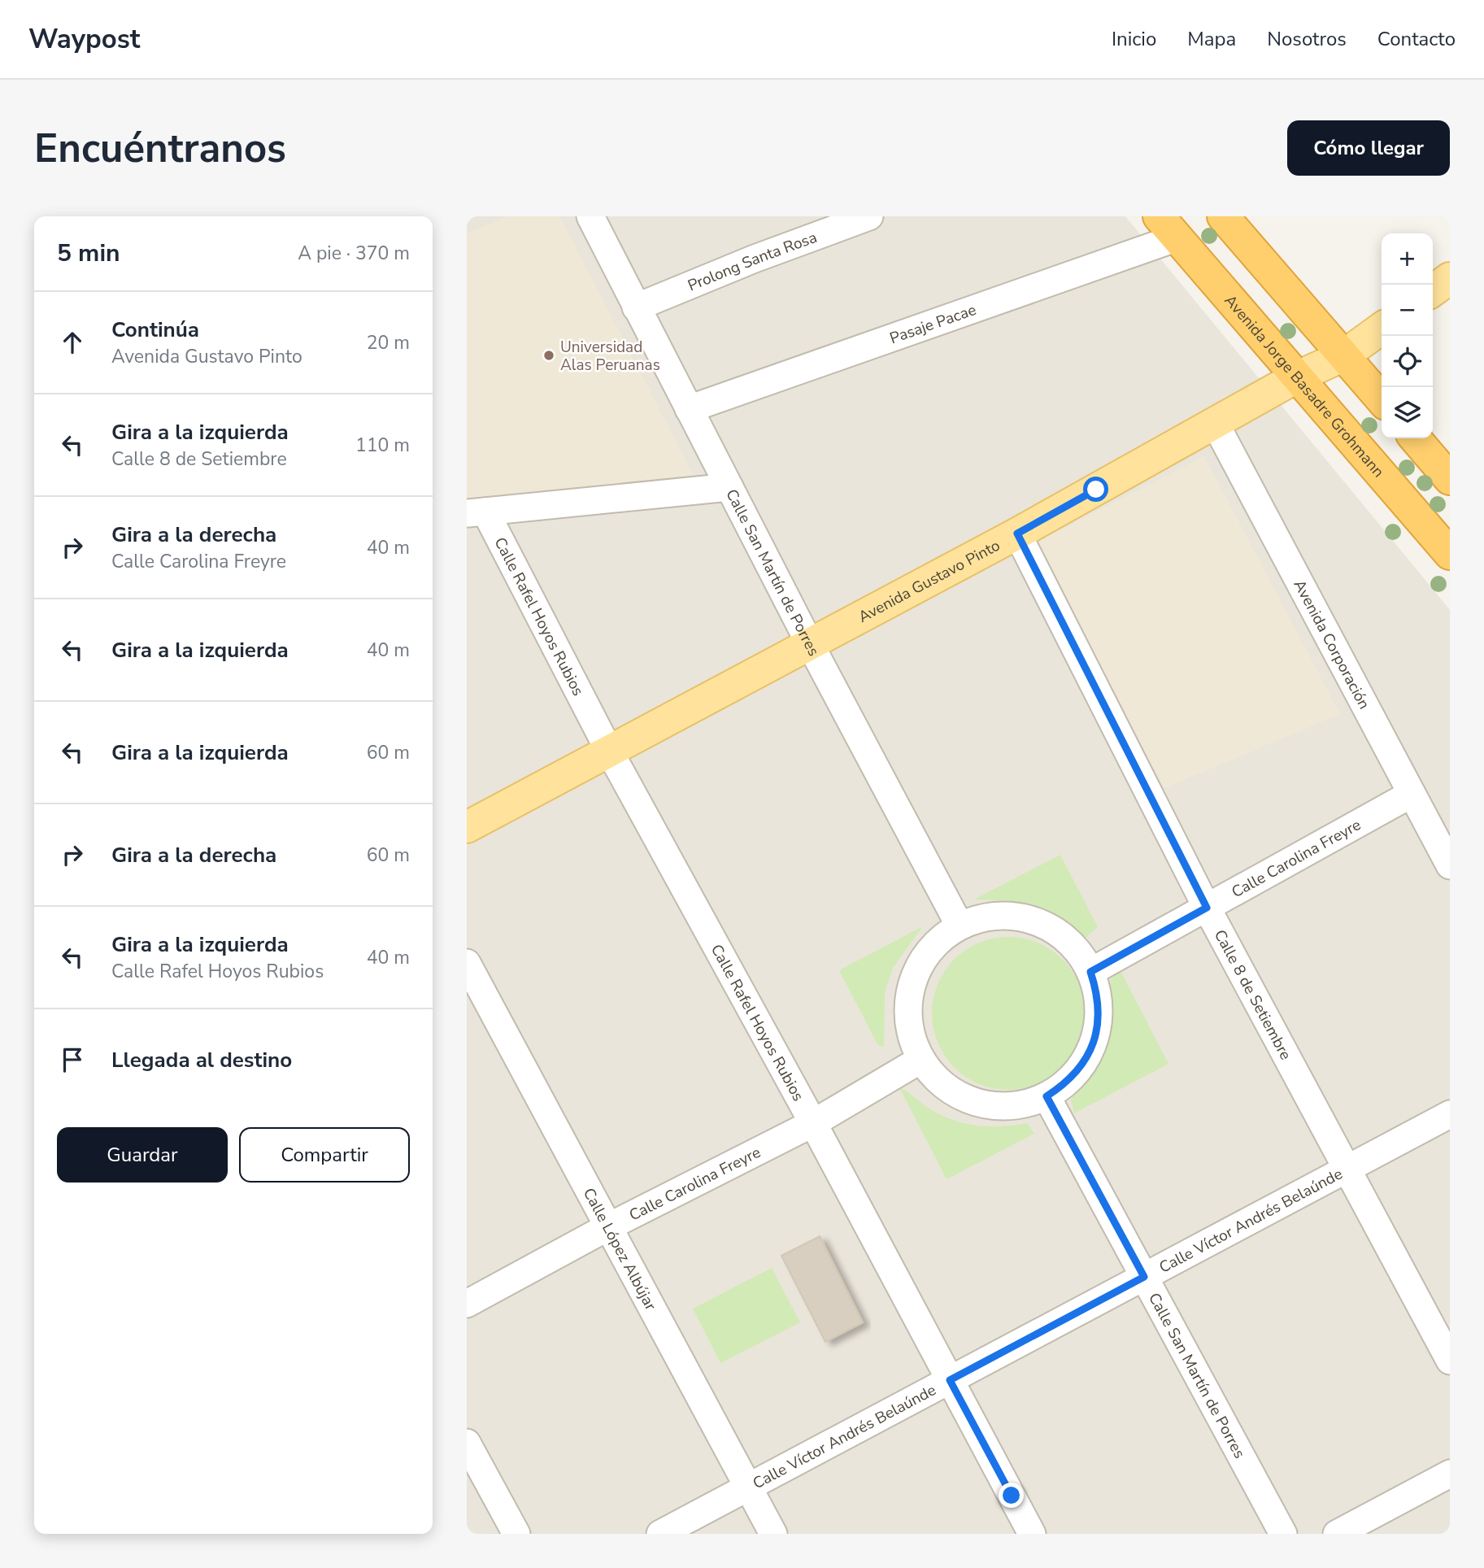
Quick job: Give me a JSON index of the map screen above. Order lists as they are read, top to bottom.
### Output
{
  "streets": {
    "highway": ["Avenida Jorge Basadre Grohmann"],
    "main road": ["Avenida Gustavo Pinto"],
    "street": [
      "Prolong Santa Rosa",
      "Pasaje Pacae",
      "Calle San Martín de Porres",
      "Calle Rafel Hoyos Rubios",
      "Avenida Corporación",
      "Calle Carolina Freyre",
      "Calle 8 de Setiembre",
      "Calle Víctor Andrés Belaúnde",
      "Calle López Albújar"
    ]
  },
  "crossings": [
    ["Prolong Santa Rosa", "Calle San Martín de Porres"],
    ["Pasaje Pacae", "Avenida Jorge Basadre Grohmann"],
    ["Pasaje Pacae", "Calle San Martín de Porres"],
    ["Avenida Jorge Basadre Grohmann", "Avenida Gustavo Pinto"],
    ["Calle San Martín de Porres", "Avenida Gustavo Pinto"],
    ["Calle San Martín de Porres", "Calle Carolina Freyre"],
    ["Calle San Martín de Porres", "Calle Víctor Andrés Belaúnde"],
    ["Avenida Gustavo Pinto", "Calle Rafel Hoyos Rubios"],
    ["Avenida Gustavo Pinto", "Avenida Corporación"],
    ["Avenida Gustavo Pinto", "Calle 8 de Setiembre"],
    ["Calle Rafel Hoyos Rubios", "Calle Carolina Freyre"],
    ["Calle Rafel Hoyos Rubios", "Calle Víctor Andrés Belaúnde"],
    ["Avenida Corporación", "Calle Carolina Freyre"],
    ["Calle Carolina Freyre", "Calle 8 de Setiembre"],
    ["Calle Carolina Freyre", "Calle López Albújar"],
    ["Calle 8 de Setiembre", "Calle Víctor Andrés Belaúnde"],
    ["Calle Víctor Andrés Belaúnde", "Calle López Albújar"]
  ],
  "places": ["Universidad Alas Peruanas"],
  "page": {
    "header": "Waypost",
    "nav": [
      "Inicio",
      "Mapa",
      "Nosotros",
      "Contacto"
    ],
    "buttons": [
      "Cómo llegar",
      ["Guardar", "Compartir"]
    ],
    "title": "Encuéntranos",
    "heading": ["5 min", "A pie · 370 m"],
    "map_buttons": ["+", "−"],
    "list": [
      ["Continúa", "Avenida Gustavo Pinto", "20 m"],
      ["Gira a la izquierda", "Calle 8 de Setiembre", "110 m"],
      ["Gira a la derecha", "Calle Carolina Freyre", "40 m"],
      ["Gira a la izquierda", "40 m"],
      ["Gira a la izquierda", "60 m"],
      ["Gira a la derecha", "60 m"],
      ["Gira a la izquierda", "Calle Rafel Hoyos Rubios", "40 m"],
      "Llegada al destino"
    ]
  }
}
